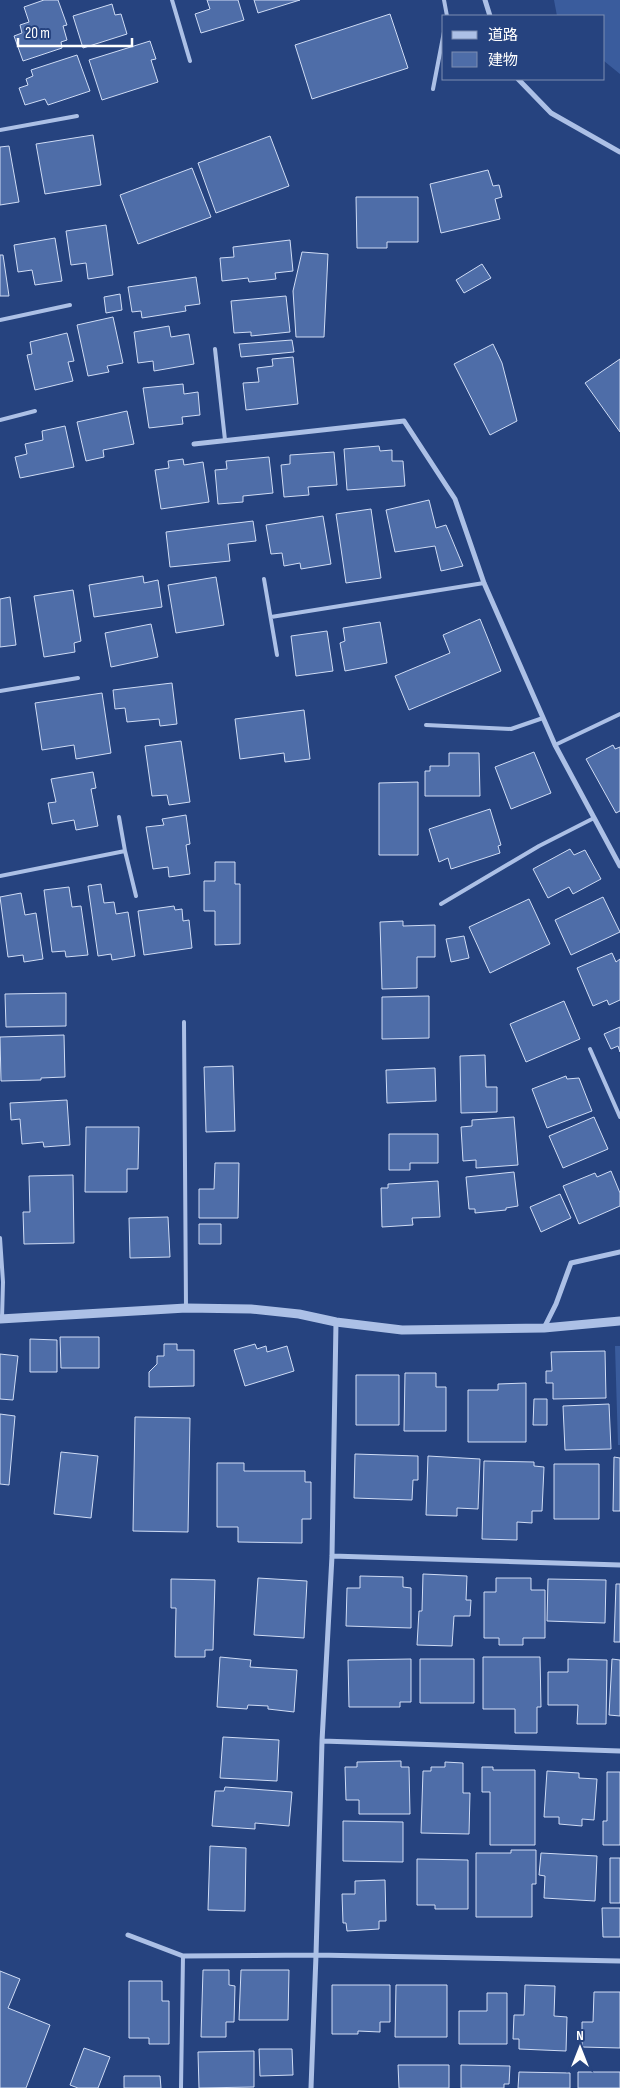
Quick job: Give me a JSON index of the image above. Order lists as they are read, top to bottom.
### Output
{
  "legend": ["道路", "建物"],
  "scale_bar": "20 m",
  "north": "top"
}
